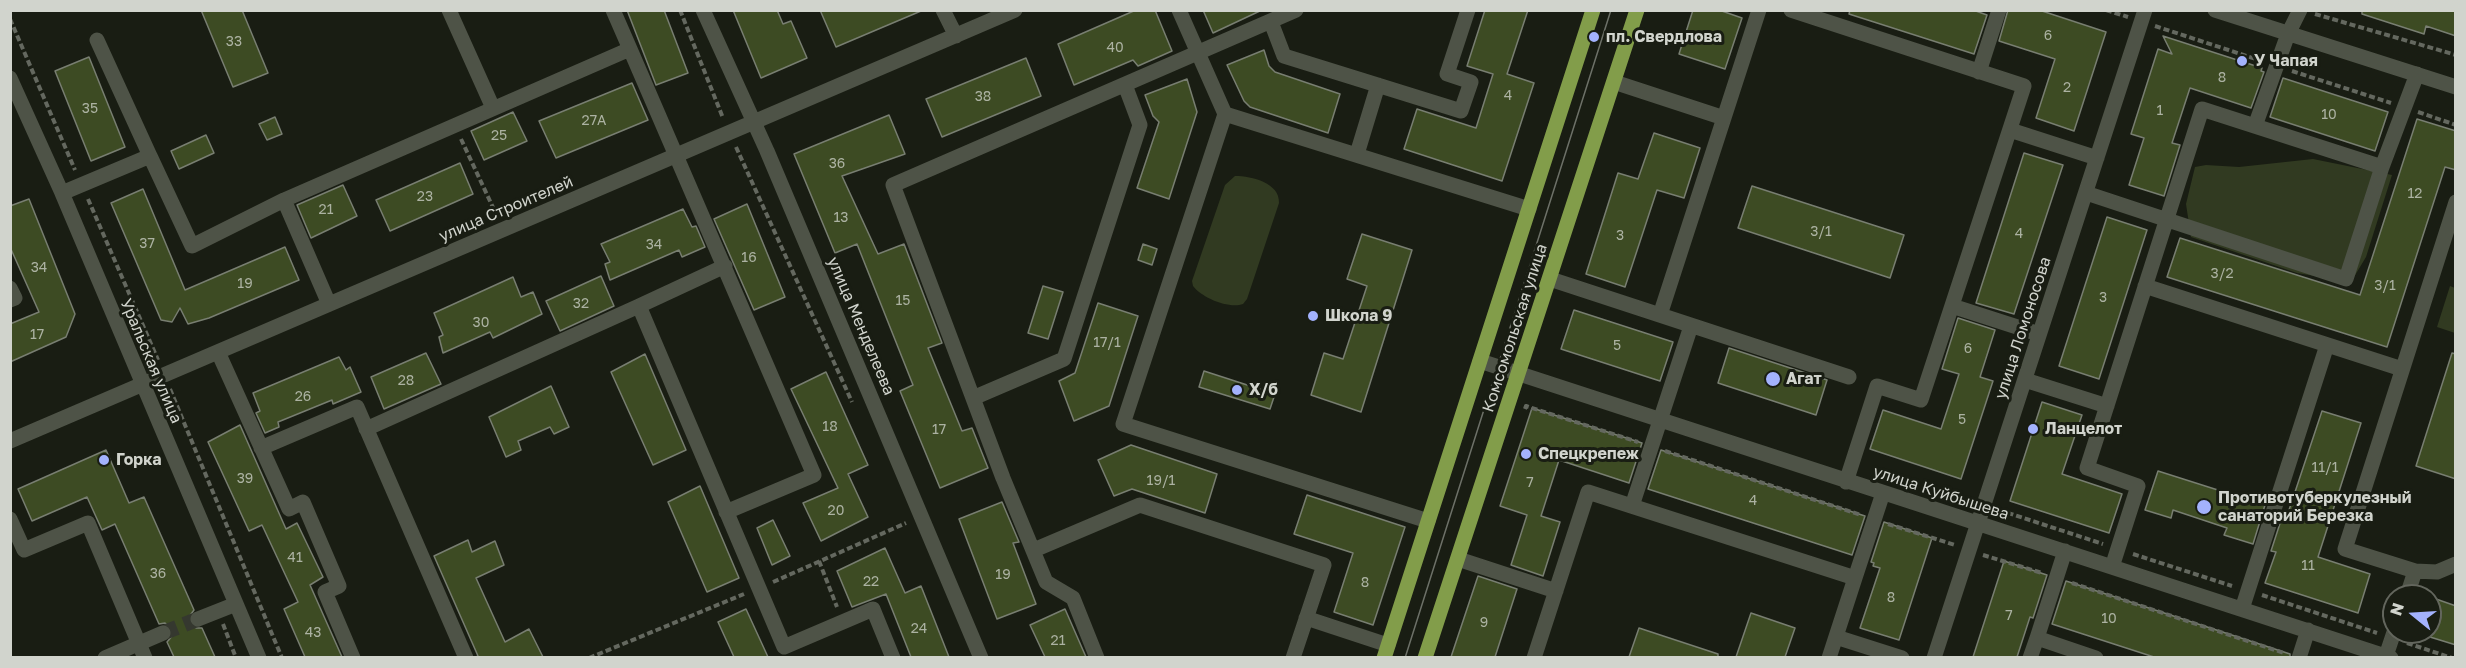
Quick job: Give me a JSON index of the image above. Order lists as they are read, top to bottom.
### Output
{
  "streets": {
    "main road": ["Комсомольская улица"],
    "street": [
      "улица Строителей",
      "улица Менделеева",
      "улица Ломоносова",
      "Уральская улица",
      "улица Куйбышева"
    ]
  },
  "crossings": [
    ["улица Строителей", "улица Менделеева"],
    ["улица Строителей", "Уральская улица"],
    ["Комсомольская улица", "улица Куйбышева"],
    ["улица Ломоносова", "улица Куйбышева"]
  ],
  "places": [
    "пл. Свердлова",
    "У Чапая",
    "Школа 9",
    "Агат",
    "Х/б",
    "Ланцелот",
    "Спецкрепеж",
    "Горка",
    "Противотуберкулезный санаторий Березка"
  ],
  "house_numbers": [
    "6",
    "33",
    "40",
    "8",
    "2",
    "4",
    "38",
    "35",
    "1",
    "10",
    "27А",
    "25",
    "36",
    "12",
    "23",
    "21",
    "13",
    "3/1",
    "4",
    "3",
    "37",
    "34",
    "16",
    "34",
    "3/2",
    "19",
    "3/1",
    "3",
    "15",
    "32",
    "30",
    "17",
    "17/1",
    "5",
    "6",
    "28",
    "26",
    "5",
    "18",
    "17",
    "11/1",
    "39",
    "19/1",
    "7",
    "4",
    "20",
    "41",
    "11",
    "36",
    "19",
    "22",
    "8",
    "8",
    "7",
    "10",
    "9",
    "24",
    "43",
    "21"
  ],
  "north": "left"
}
